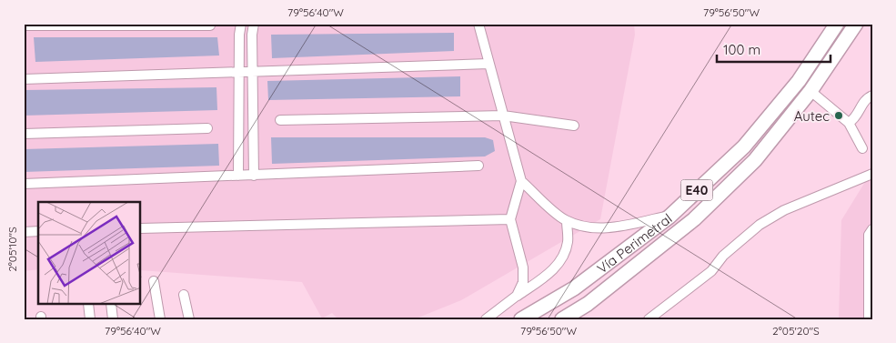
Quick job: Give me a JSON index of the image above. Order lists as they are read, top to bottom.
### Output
{
  "streets": {
    "highway": ["E40", "Vía Perimetral"]
  },
  "places": ["Autec"],
  "scale_bar": "100 m",
  "coordinates": [
    "79°56'40\"W",
    "79°56'50\"W",
    "2°05'10\"S",
    "2°05'20\"S"
  ]
}
